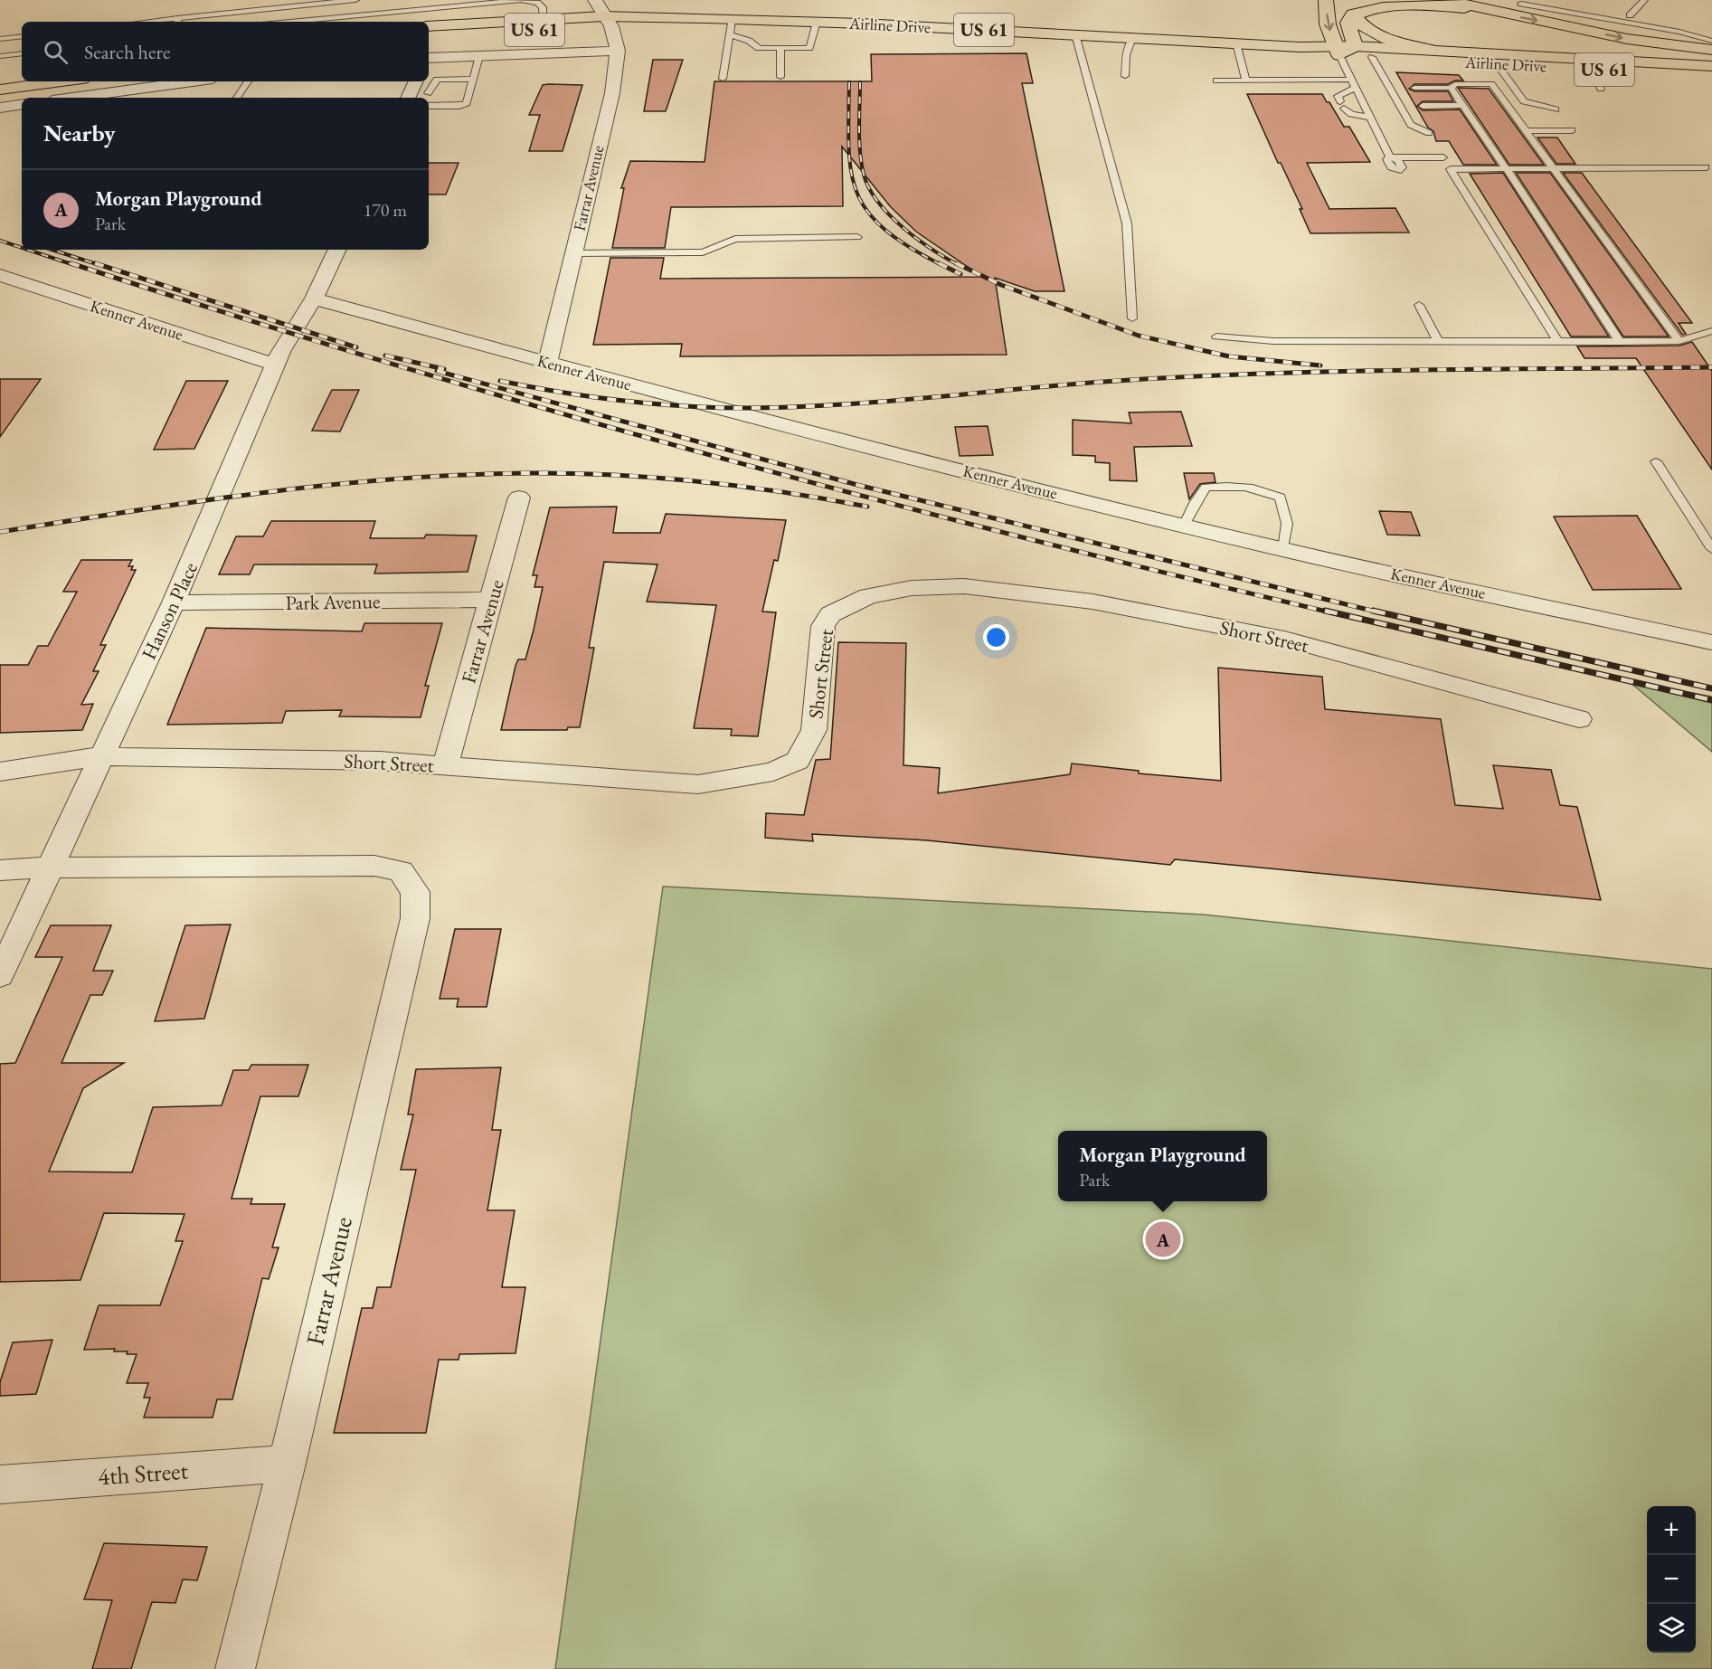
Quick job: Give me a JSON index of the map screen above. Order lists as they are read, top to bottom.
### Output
{
  "streets": {
    "main road": ["Airline Drive", "US 61"],
    "street": [
      "Farrar Avenue",
      "Kenner Avenue",
      "Park Avenue",
      "Hanson Place",
      "Short Street",
      "4th Street"
    ]
  },
  "crossings": [
    ["Airline Drive", "Farrar Avenue"],
    ["Farrar Avenue", "Kenner Avenue"],
    ["Farrar Avenue", "Park Avenue"],
    ["Farrar Avenue", "Hanson Place"],
    ["Farrar Avenue", "Short Street"],
    ["Farrar Avenue", "4th Street"],
    ["Kenner Avenue", "Hanson Place"],
    ["Park Avenue", "Hanson Place"],
    ["Hanson Place", "Short Street"]
  ],
  "page": {
    "search": "Search here",
    "heading": "Nearby",
    "list": [
      {
        "mark": "A",
        "name": "Morgan Playground",
        "note": "Park",
        "value": "170 m"
      }
    ],
    "popup": ["Morgan Playground", "Park"],
    "pins": "A",
    "map_buttons": ["+", "−"]
  }
}
